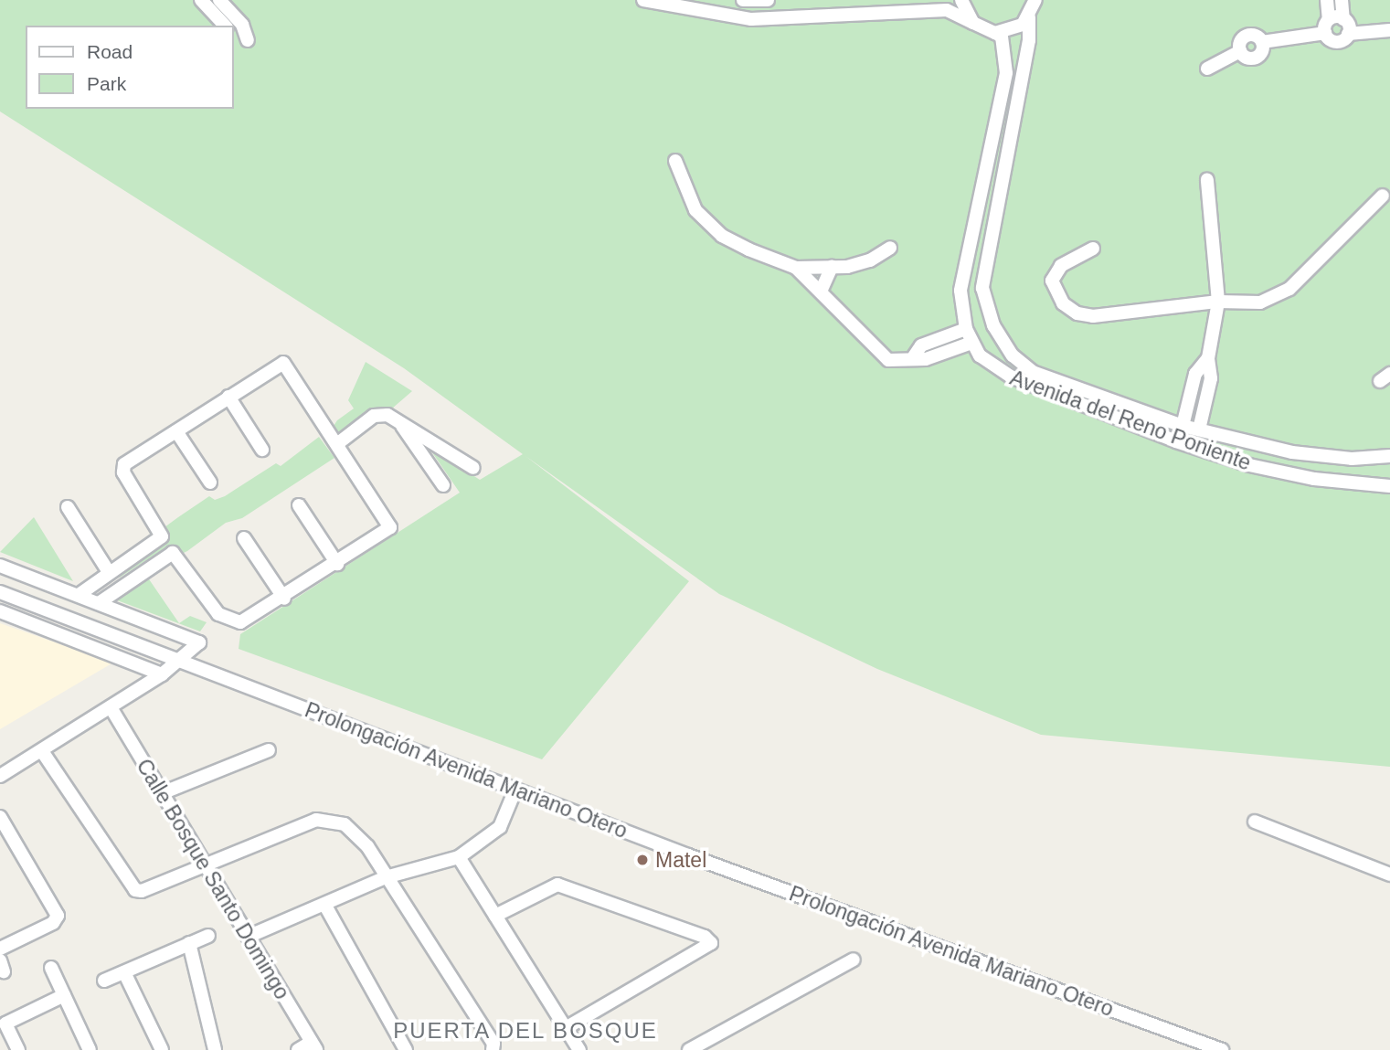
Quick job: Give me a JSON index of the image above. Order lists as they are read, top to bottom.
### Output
{
  "streets": {
    "street": ["Avenida del Reno Poniente", "Prolongación Avenida Mariano Otero", "Calle Bosque Santo Domingo"]
  },
  "districts": ["PUERTA DEL BOSQUE"],
  "places": ["Matel"],
  "legend": ["Road", "Park"]
}
